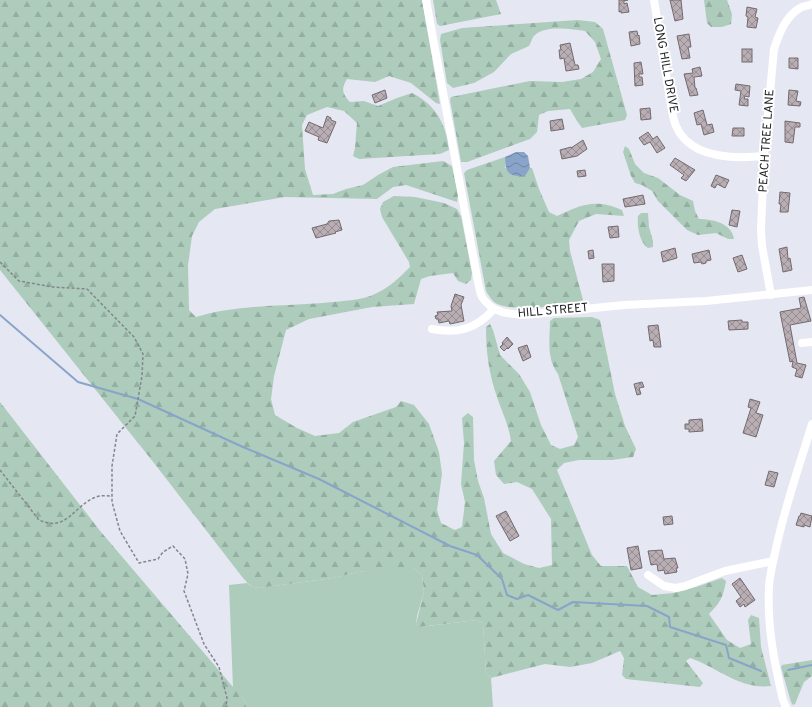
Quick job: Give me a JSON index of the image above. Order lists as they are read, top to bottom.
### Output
{
  "streets": {
    "street": ["LONG HILL DRIVE", "PEACH TREE LANE", "HILL STREET"]
  },
  "crossings": [
    ["LONG HILL DRIVE", "PEACH TREE LANE"],
    ["PEACH TREE LANE", "HILL STREET"]
  ]
}
